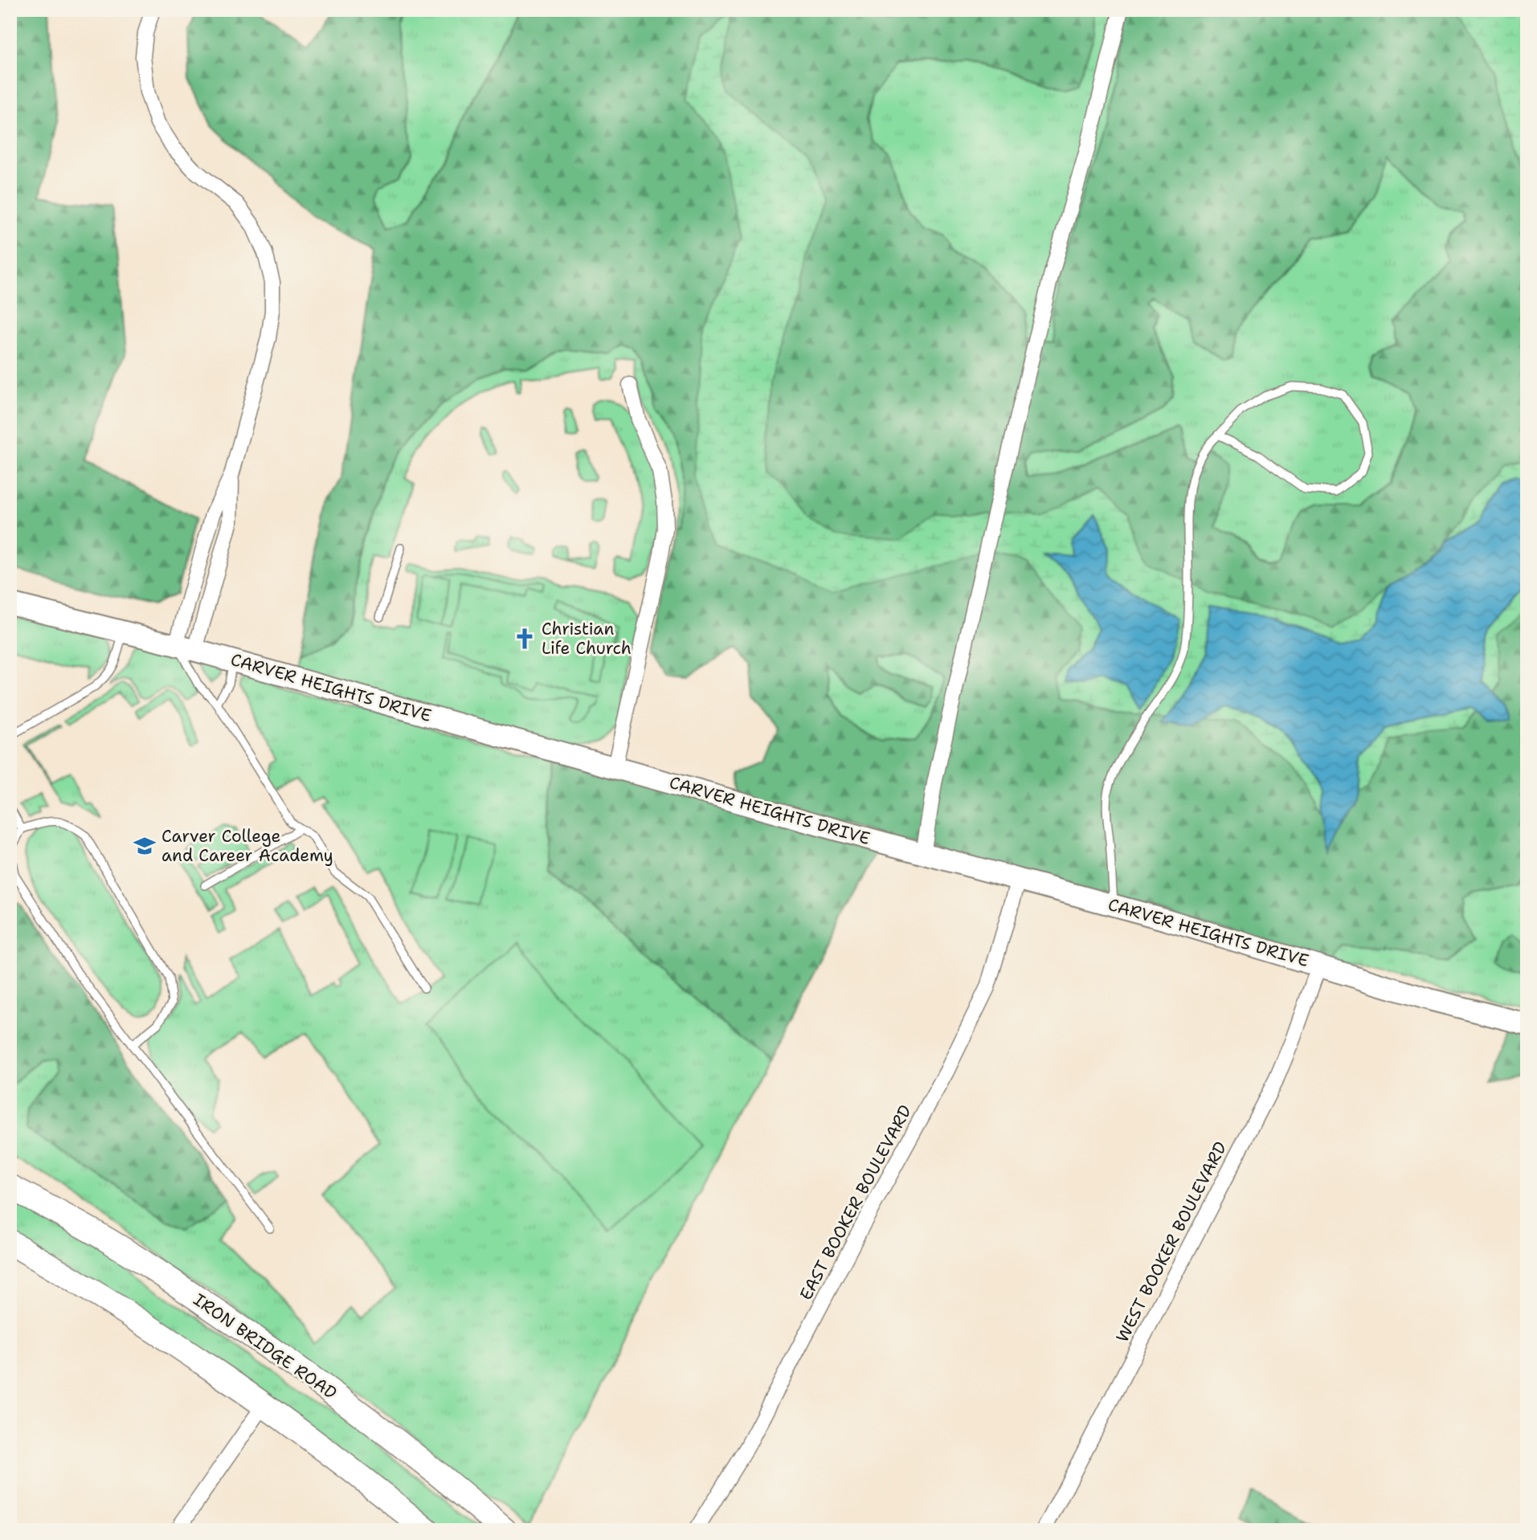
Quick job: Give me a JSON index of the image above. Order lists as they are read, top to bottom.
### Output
{
  "streets": {
    "main road": ["IRON BRIDGE ROAD"],
    "street": ["CARVER HEIGHTS DRIVE", "EAST BOOKER BOULEVARD", "WEST BOOKER BOULEVARD"]
  },
  "crossings": [
    ["CARVER HEIGHTS DRIVE", "EAST BOOKER BOULEVARD"],
    ["CARVER HEIGHTS DRIVE", "WEST BOOKER BOULEVARD"]
  ],
  "places": {
    "church": ["Christian Life Church"],
    "school or university": ["Carver College and Career Academy"]
  }
}
